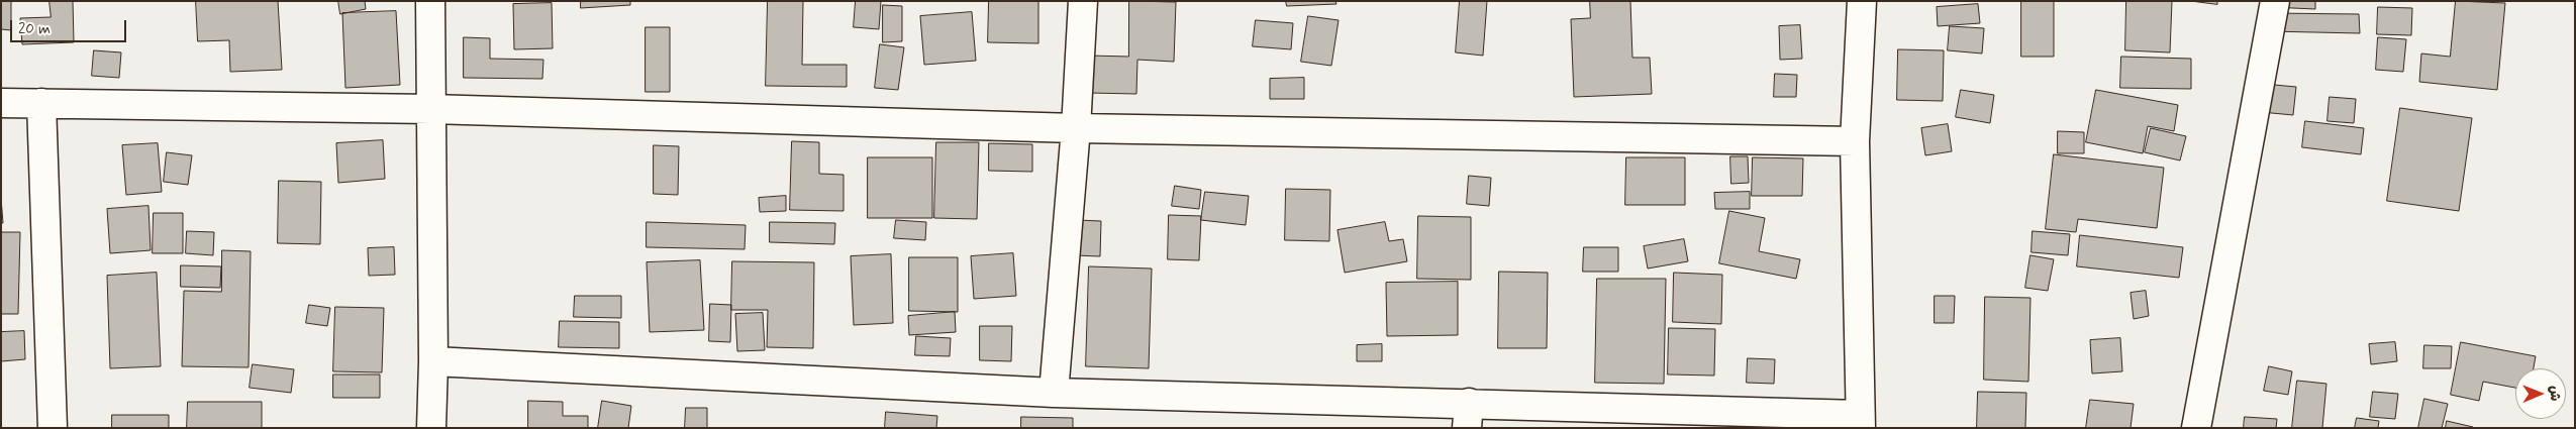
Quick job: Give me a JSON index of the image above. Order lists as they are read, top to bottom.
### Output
{
  "scale_bar": "20 m",
  "north": "right"
}
